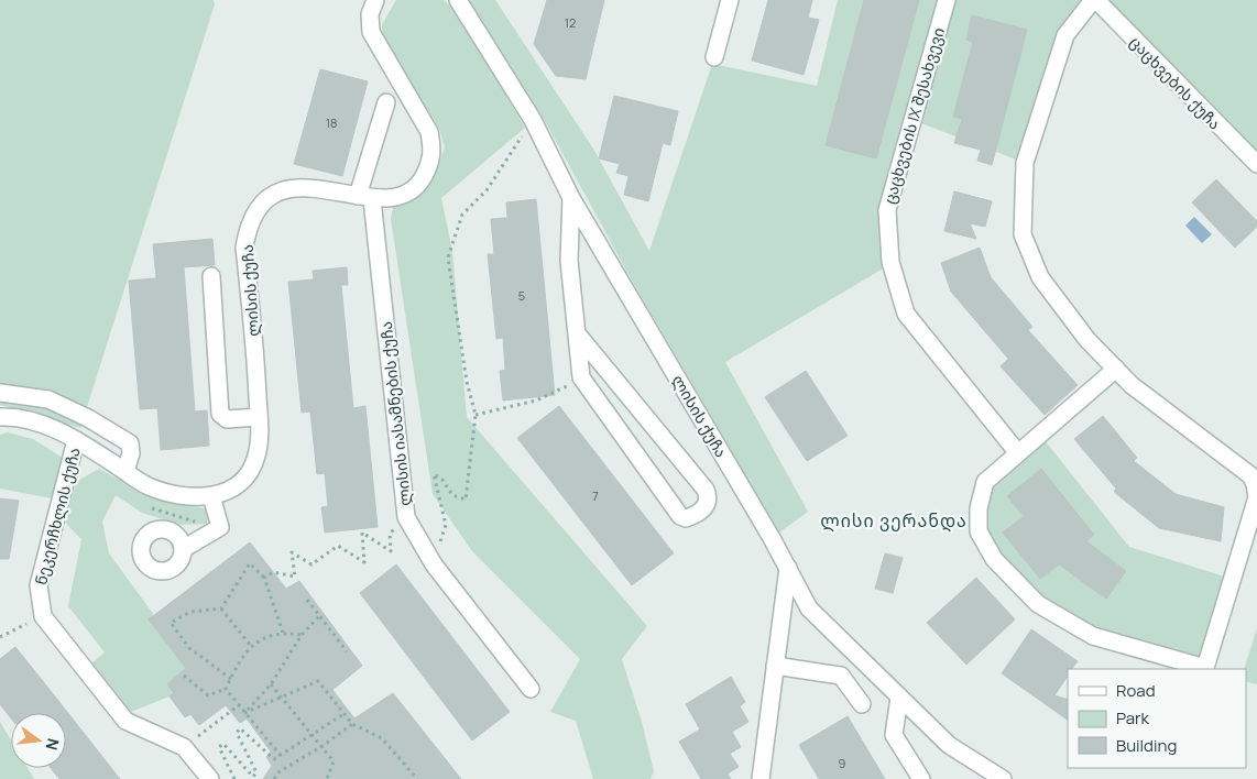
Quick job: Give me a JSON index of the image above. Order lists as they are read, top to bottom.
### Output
{
  "streets": {
    "street": [
      "ცაცხვების ქუჩა",
      "ცაცხვების IX შესახვევი",
      "ლისის ქუჩა",
      "ლისის იასამნების ქუჩა",
      "ნეკერჩხლის ქუჩა"
    ]
  },
  "crossings": [
    ["ლისის ქუჩა", "ლისის იასამნების ქუჩა"],
    ["ლისის ქუჩა", "ნეკერჩხლის ქუჩა"]
  ],
  "districts": ["ლისი ვერანდა"],
  "house_numbers": [
    "12",
    "18",
    "5",
    "7",
    "9"
  ],
  "legend": ["Road", "Park", "Building"],
  "north": "right"
}
